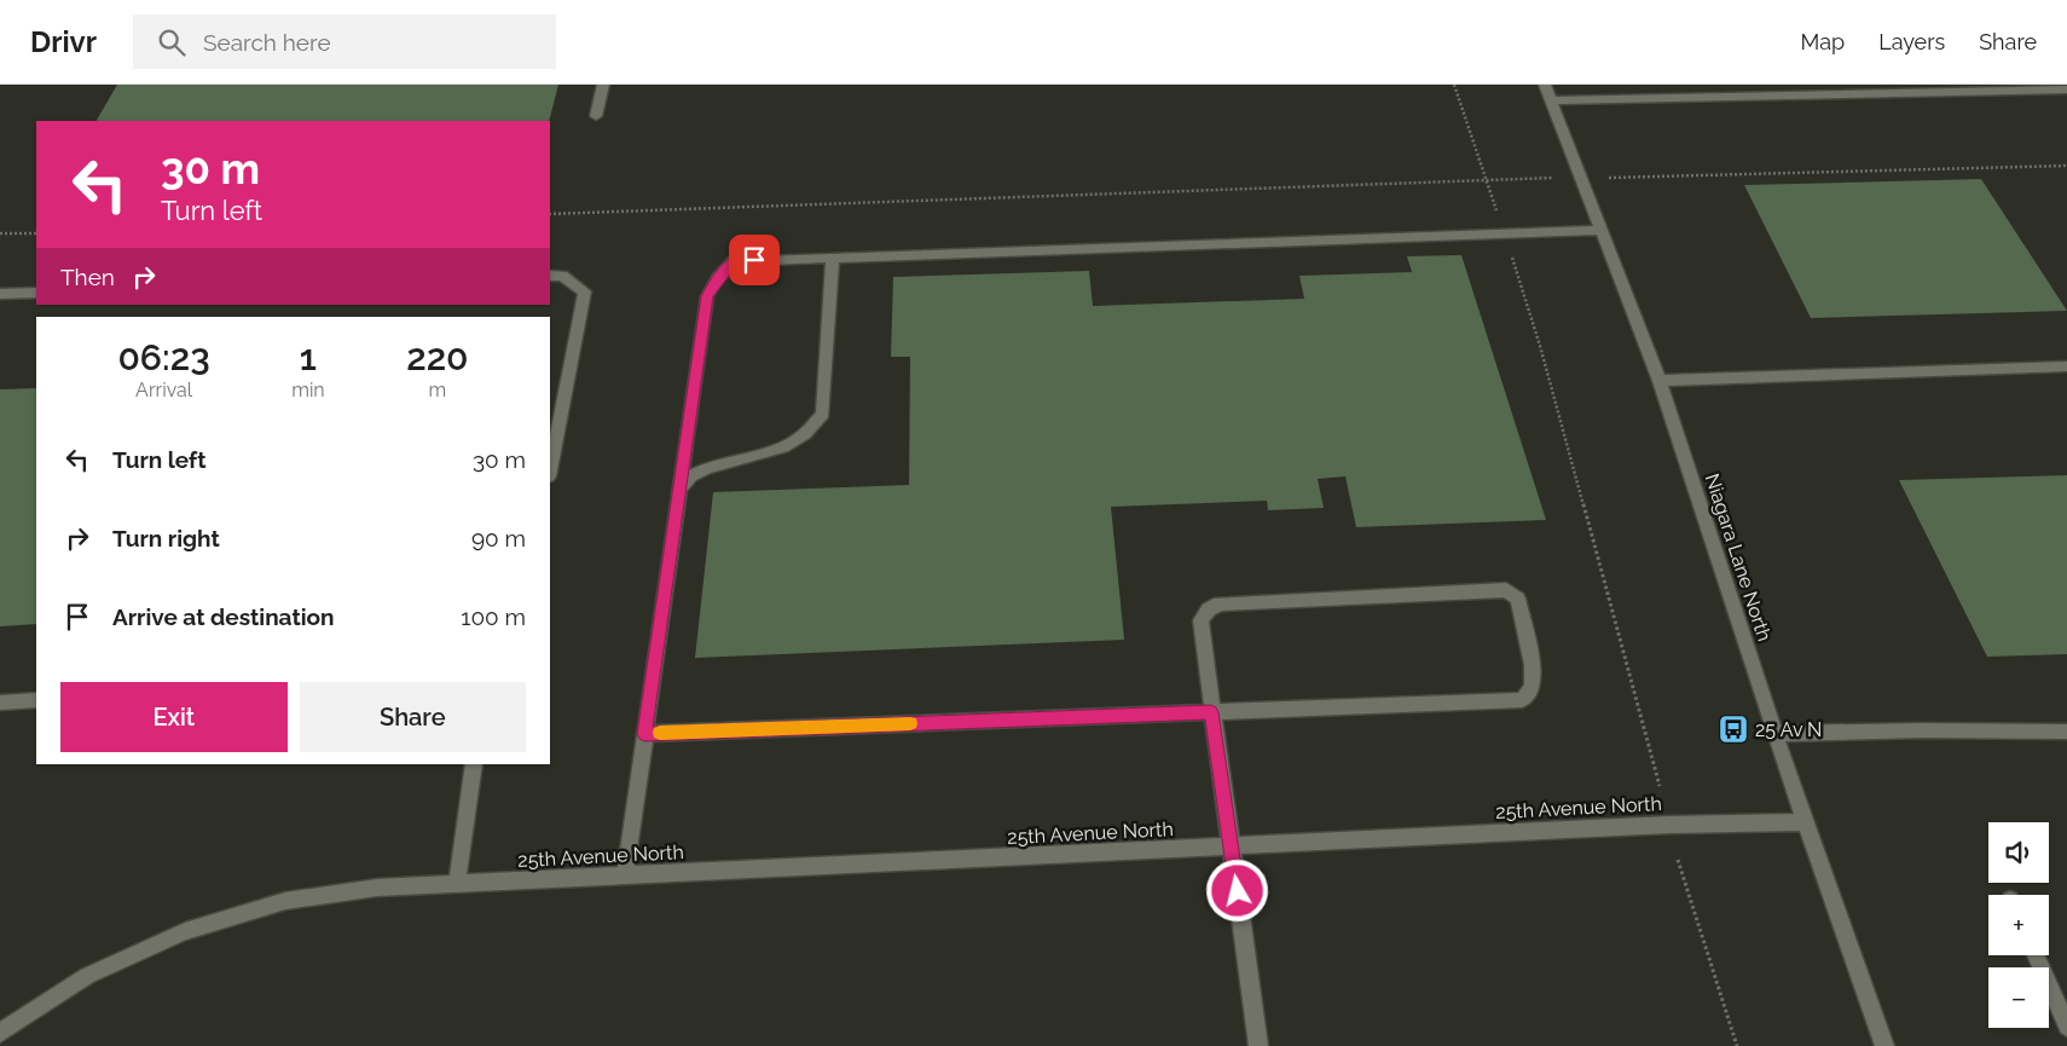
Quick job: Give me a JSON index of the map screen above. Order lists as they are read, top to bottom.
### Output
{
  "streets": {
    "street": ["Niagara Lane North", "25th Avenue North"]
  },
  "crossings": [
    ["Niagara Lane North", "25th Avenue North"]
  ],
  "places": {
    "bus stop": ["25 Av N"]
  },
  "page": {
    "header": "Drivr",
    "search": "Search here",
    "nav": ["Map", "Layers", "Share"],
    "turn": ["30 m", "Turn left"],
    "then": "Then",
    "eta": [
      "06:23",
      "Arrival",
      "1",
      "min",
      "220",
      "m"
    ],
    "list": [
      {
        "name": "Turn left",
        "value": "30 m"
      },
      {
        "name": "Turn right",
        "value": "90 m"
      },
      {
        "name": "Arrive at destination",
        "value": "100 m"
      }
    ],
    "buttons": ["Exit", "Share"],
    "map_buttons": ["+", "−"]
  }
}
